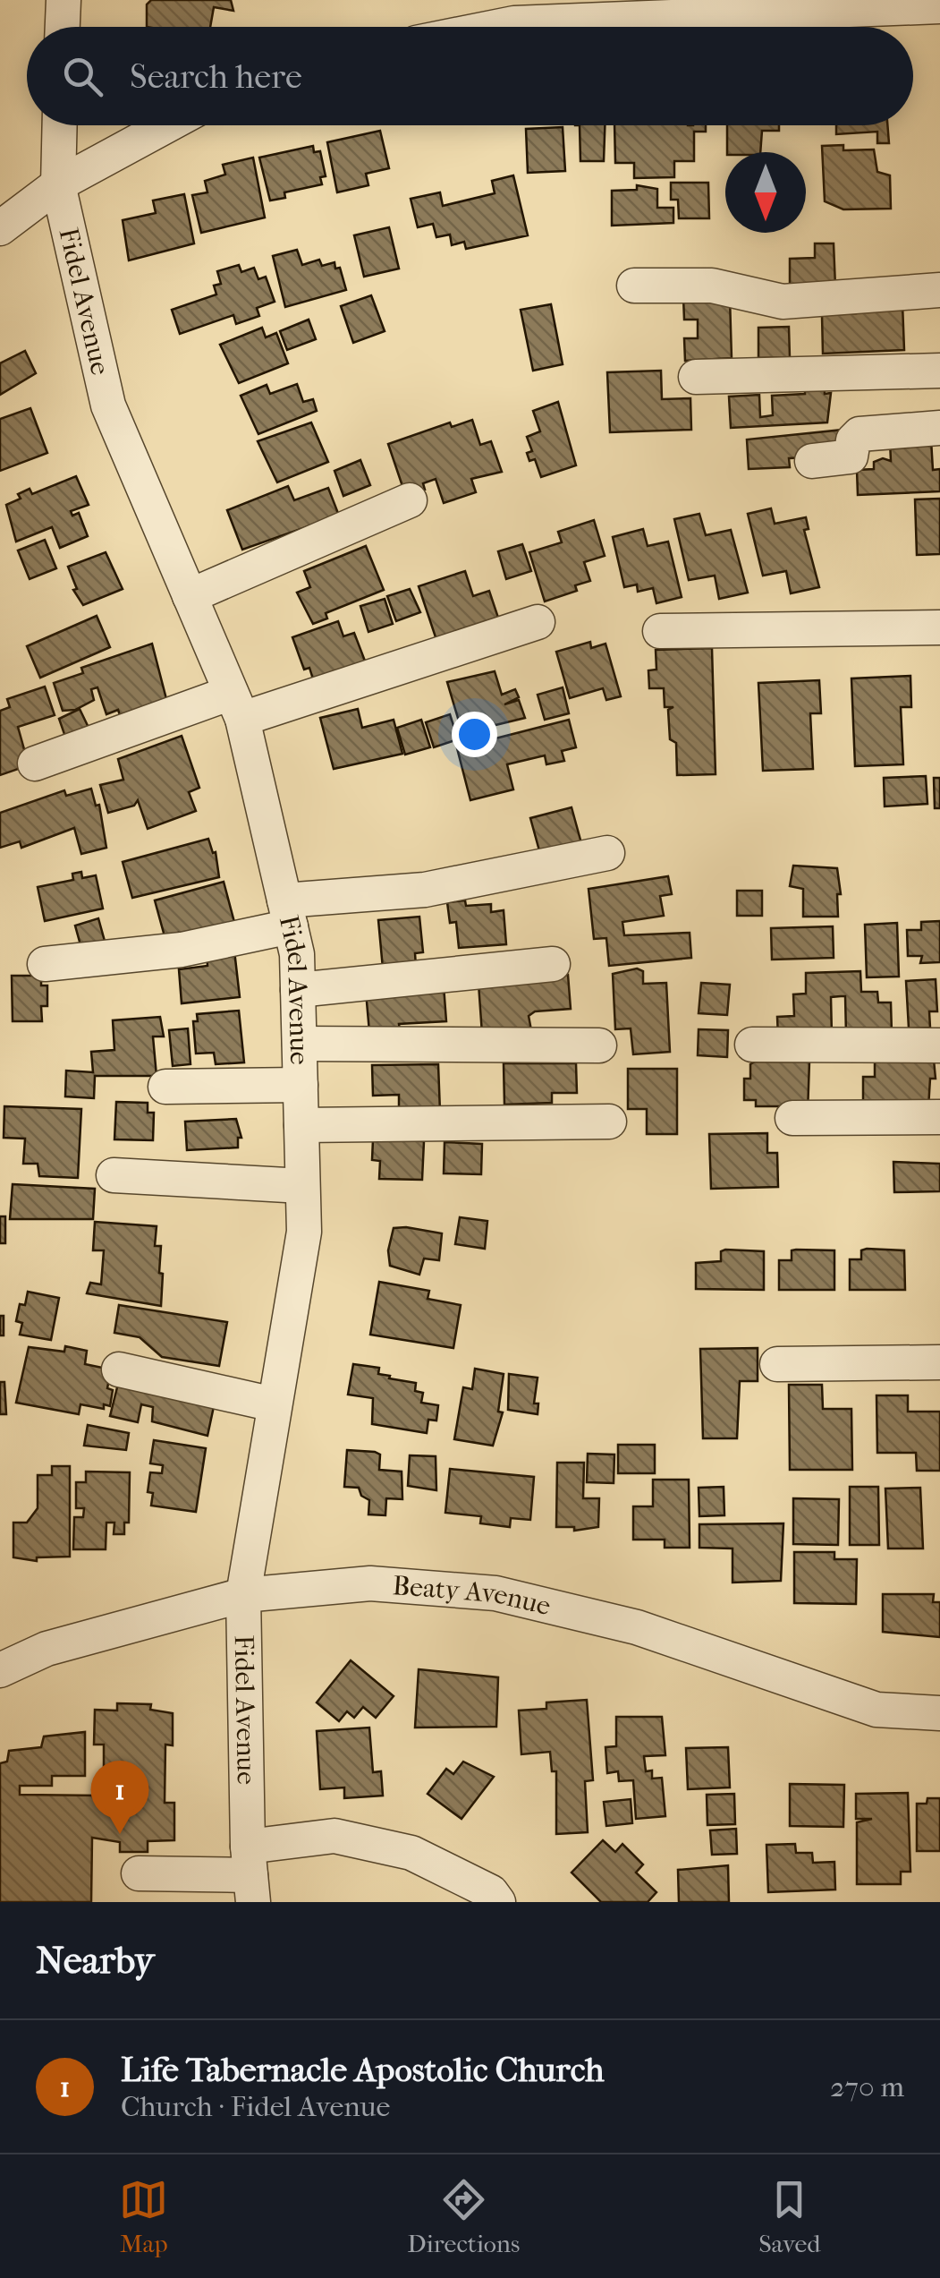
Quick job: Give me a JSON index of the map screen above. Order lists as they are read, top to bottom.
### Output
{
  "streets": {
    "street": ["Fidel Avenue", "Beaty Avenue"]
  },
  "crossings": [
    ["Fidel Avenue", "Beaty Avenue"]
  ],
  "north": "bottom",
  "page": {
    "search": "Search here",
    "pins": "1",
    "heading": "Nearby",
    "list": [
      {
        "mark": "1",
        "name": "Life Tabernacle Apostolic Church",
        "note": "Church · Fidel Avenue",
        "value": "270 m"
      }
    ],
    "nav": ["Map", "Directions", "Saved"]
  }
}
